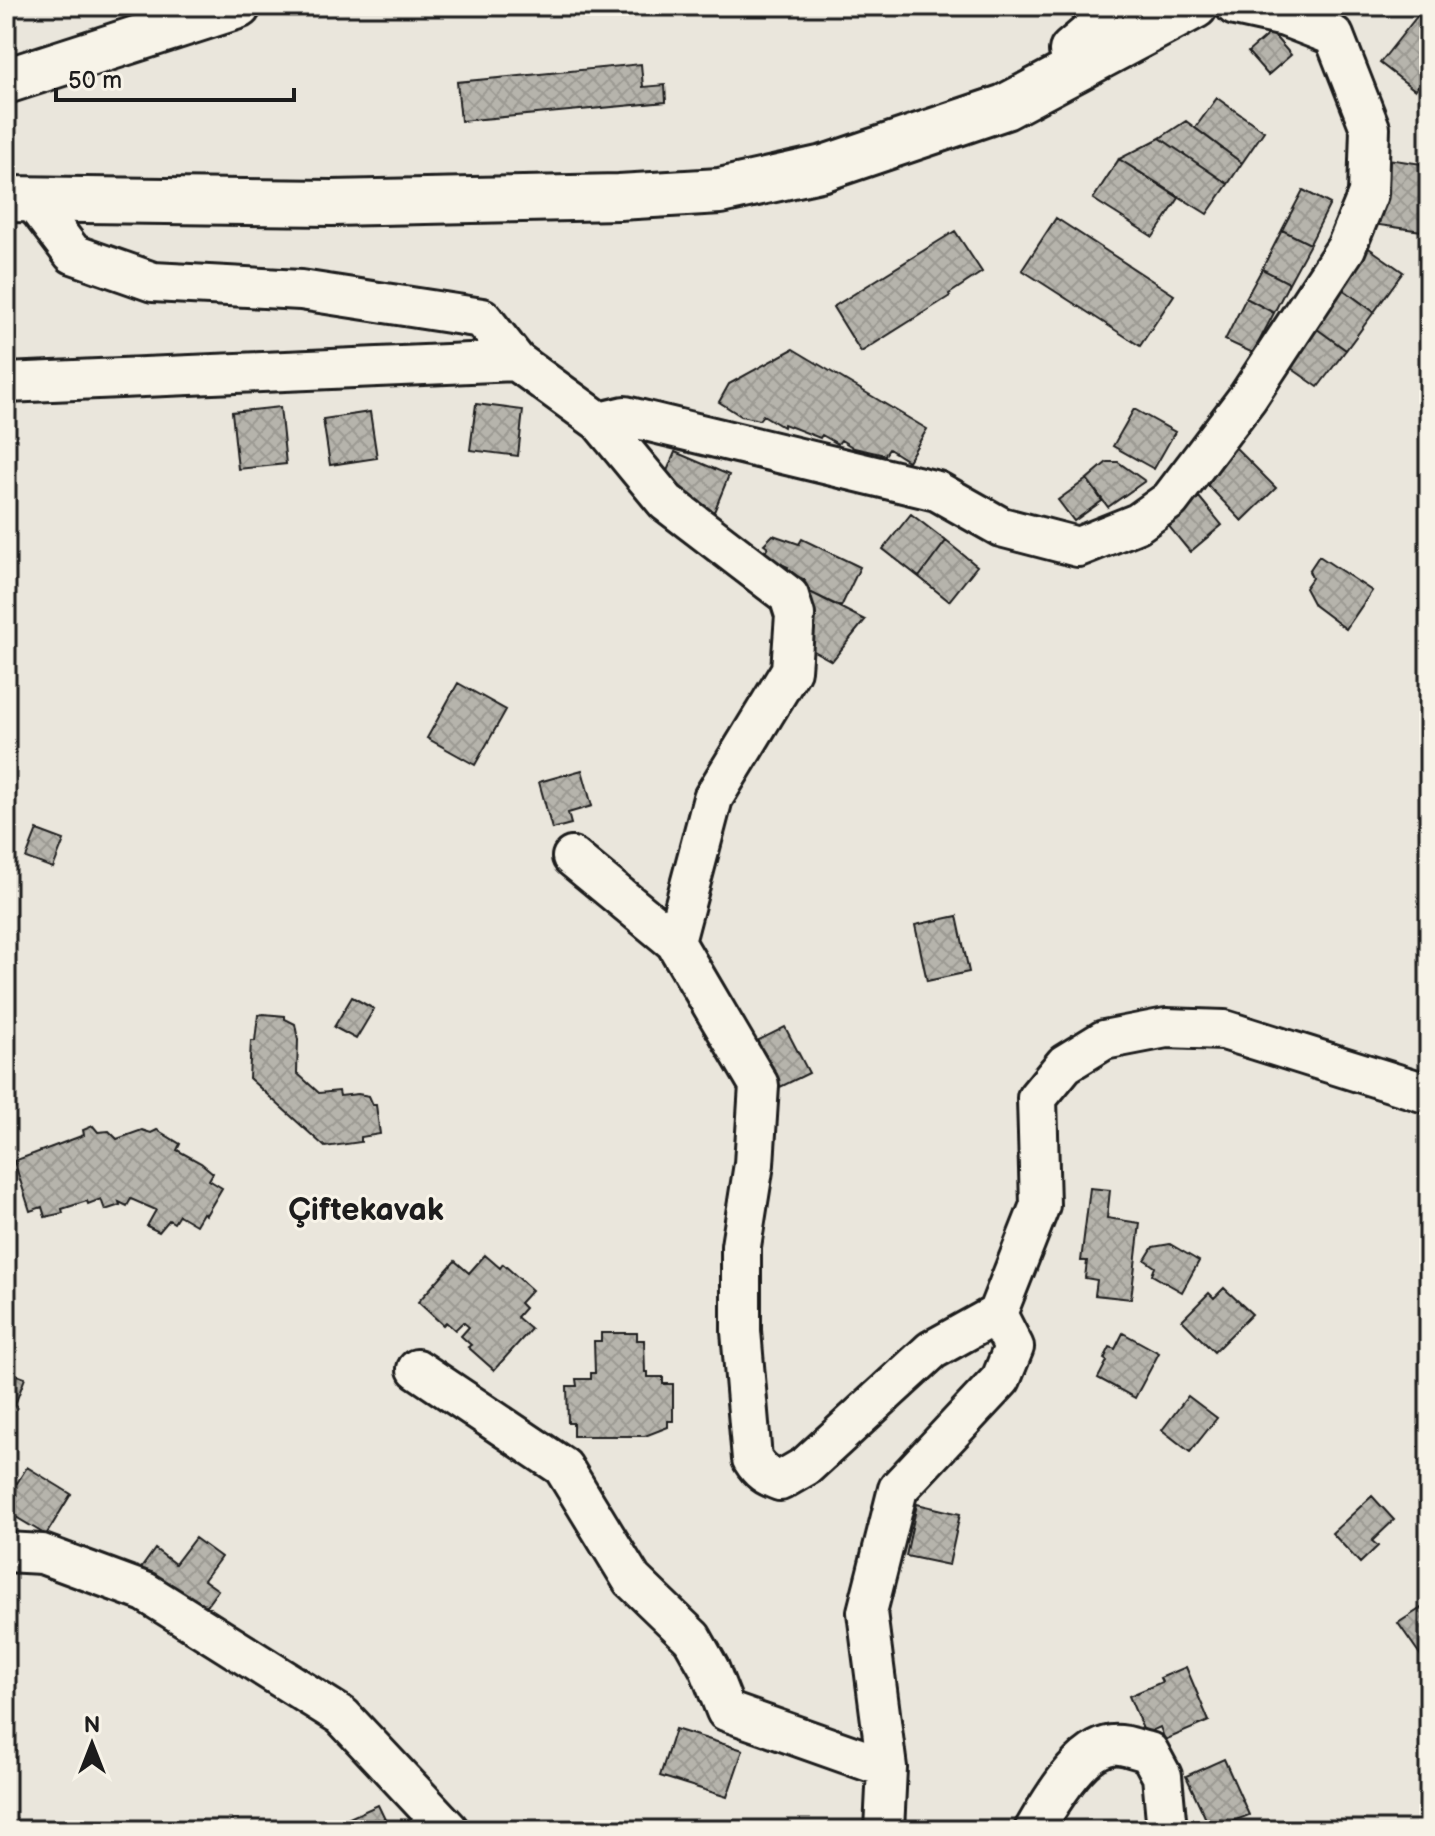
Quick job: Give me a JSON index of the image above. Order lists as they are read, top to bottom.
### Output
{
  "districts": ["Çiftekavak"],
  "scale_bar": "50 m",
  "north": "top"
}
